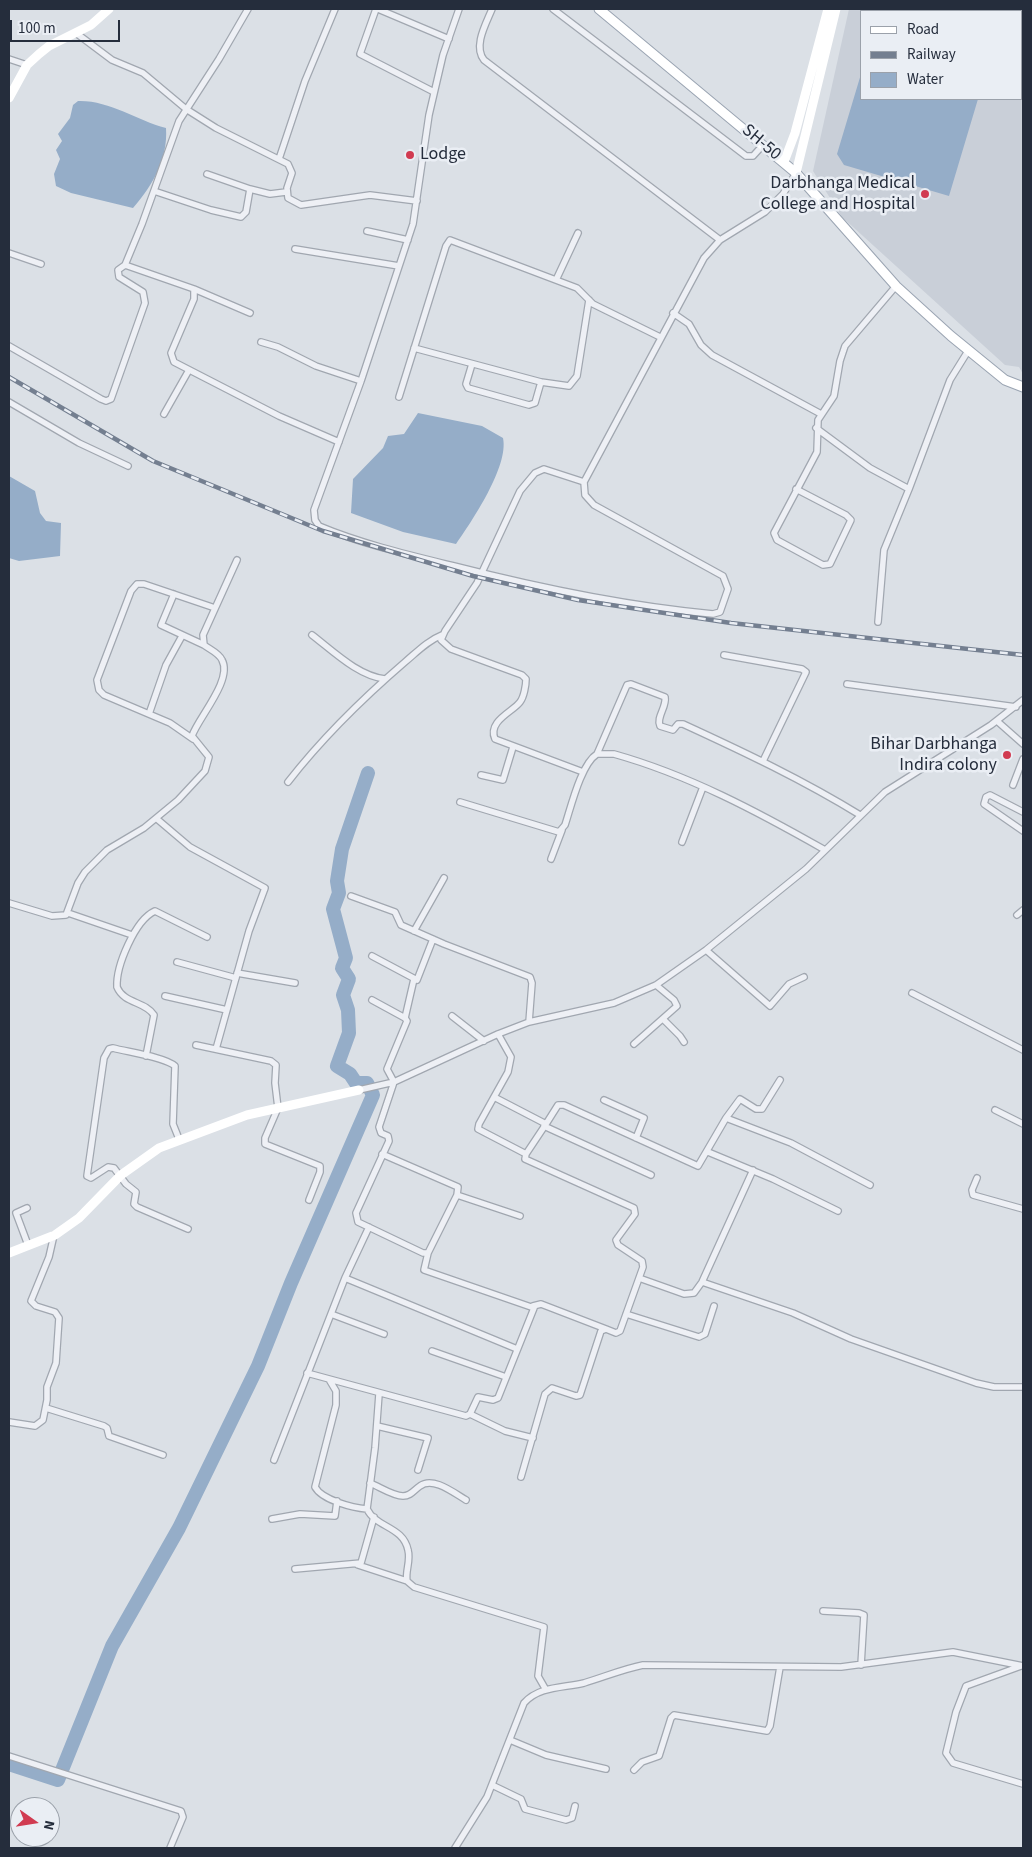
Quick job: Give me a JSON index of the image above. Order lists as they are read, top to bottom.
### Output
{
  "streets": {
    "street": ["SH-50"]
  },
  "places": ["Lodge", "Darbhanga Medical College and Hospital", "Bihar Darbhanga Indira colony"],
  "legend": ["Road", "Railway", "Water"],
  "scale_bar": "100 m",
  "north": "right"
}
